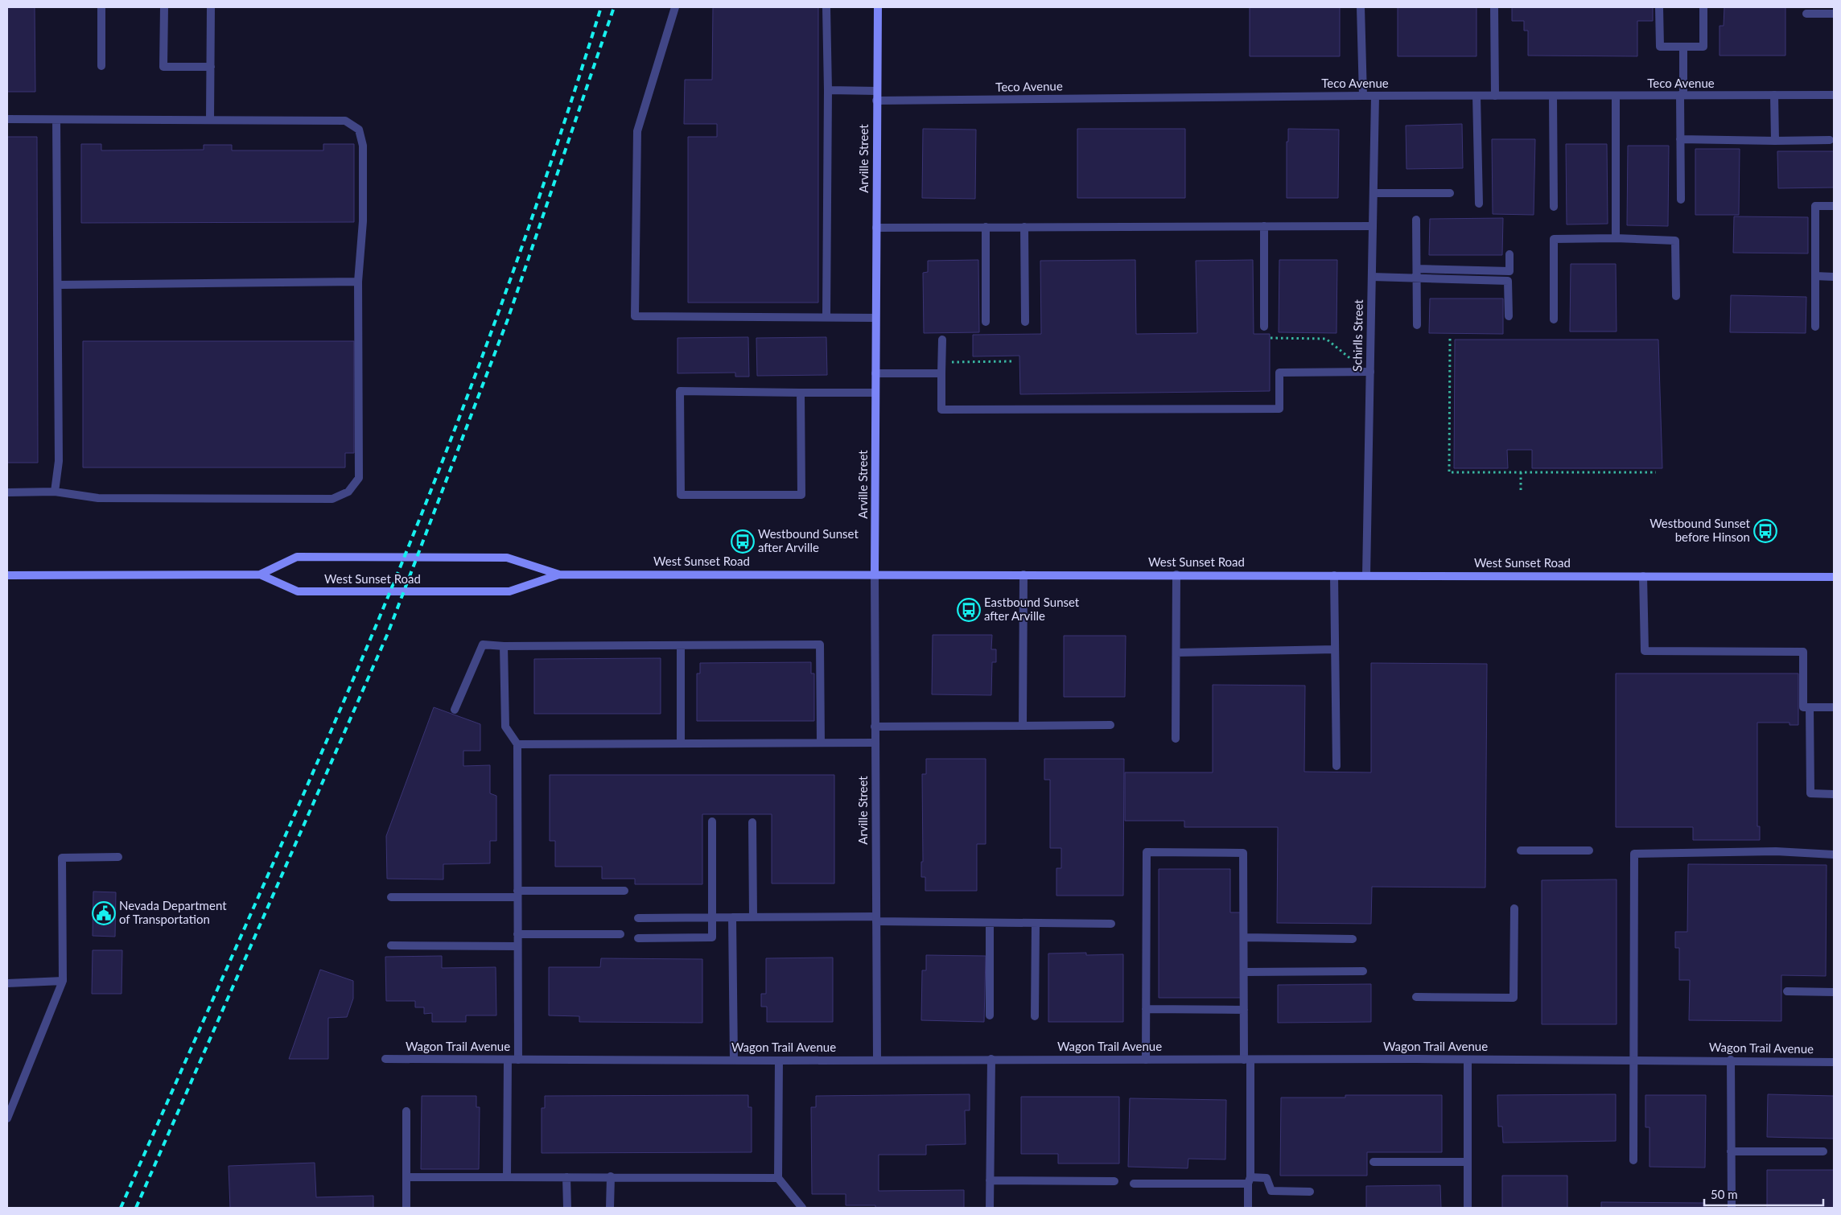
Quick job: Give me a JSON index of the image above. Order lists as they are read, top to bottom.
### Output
{
  "streets": {
    "main road": ["Arville Street", "West Sunset Road"],
    "street": ["Teco Avenue", "Schirlls Street", "Wagon Trail Avenue"]
  },
  "crossings": [
    ["Teco Avenue", "Arville Street"],
    ["Teco Avenue", "Schirlls Street"],
    ["Arville Street", "West Sunset Road"],
    ["Arville Street", "Wagon Trail Avenue"],
    ["Schirlls Street", "West Sunset Road"]
  ],
  "places": {
    "bus stop": ["Westbound Sunset before Hinson", "Westbound Sunset after Arville", "Eastbound Sunset after Arville"],
    "public building": ["Nevada Department of Transportation"]
  },
  "scale_bar": "50 m"
}
